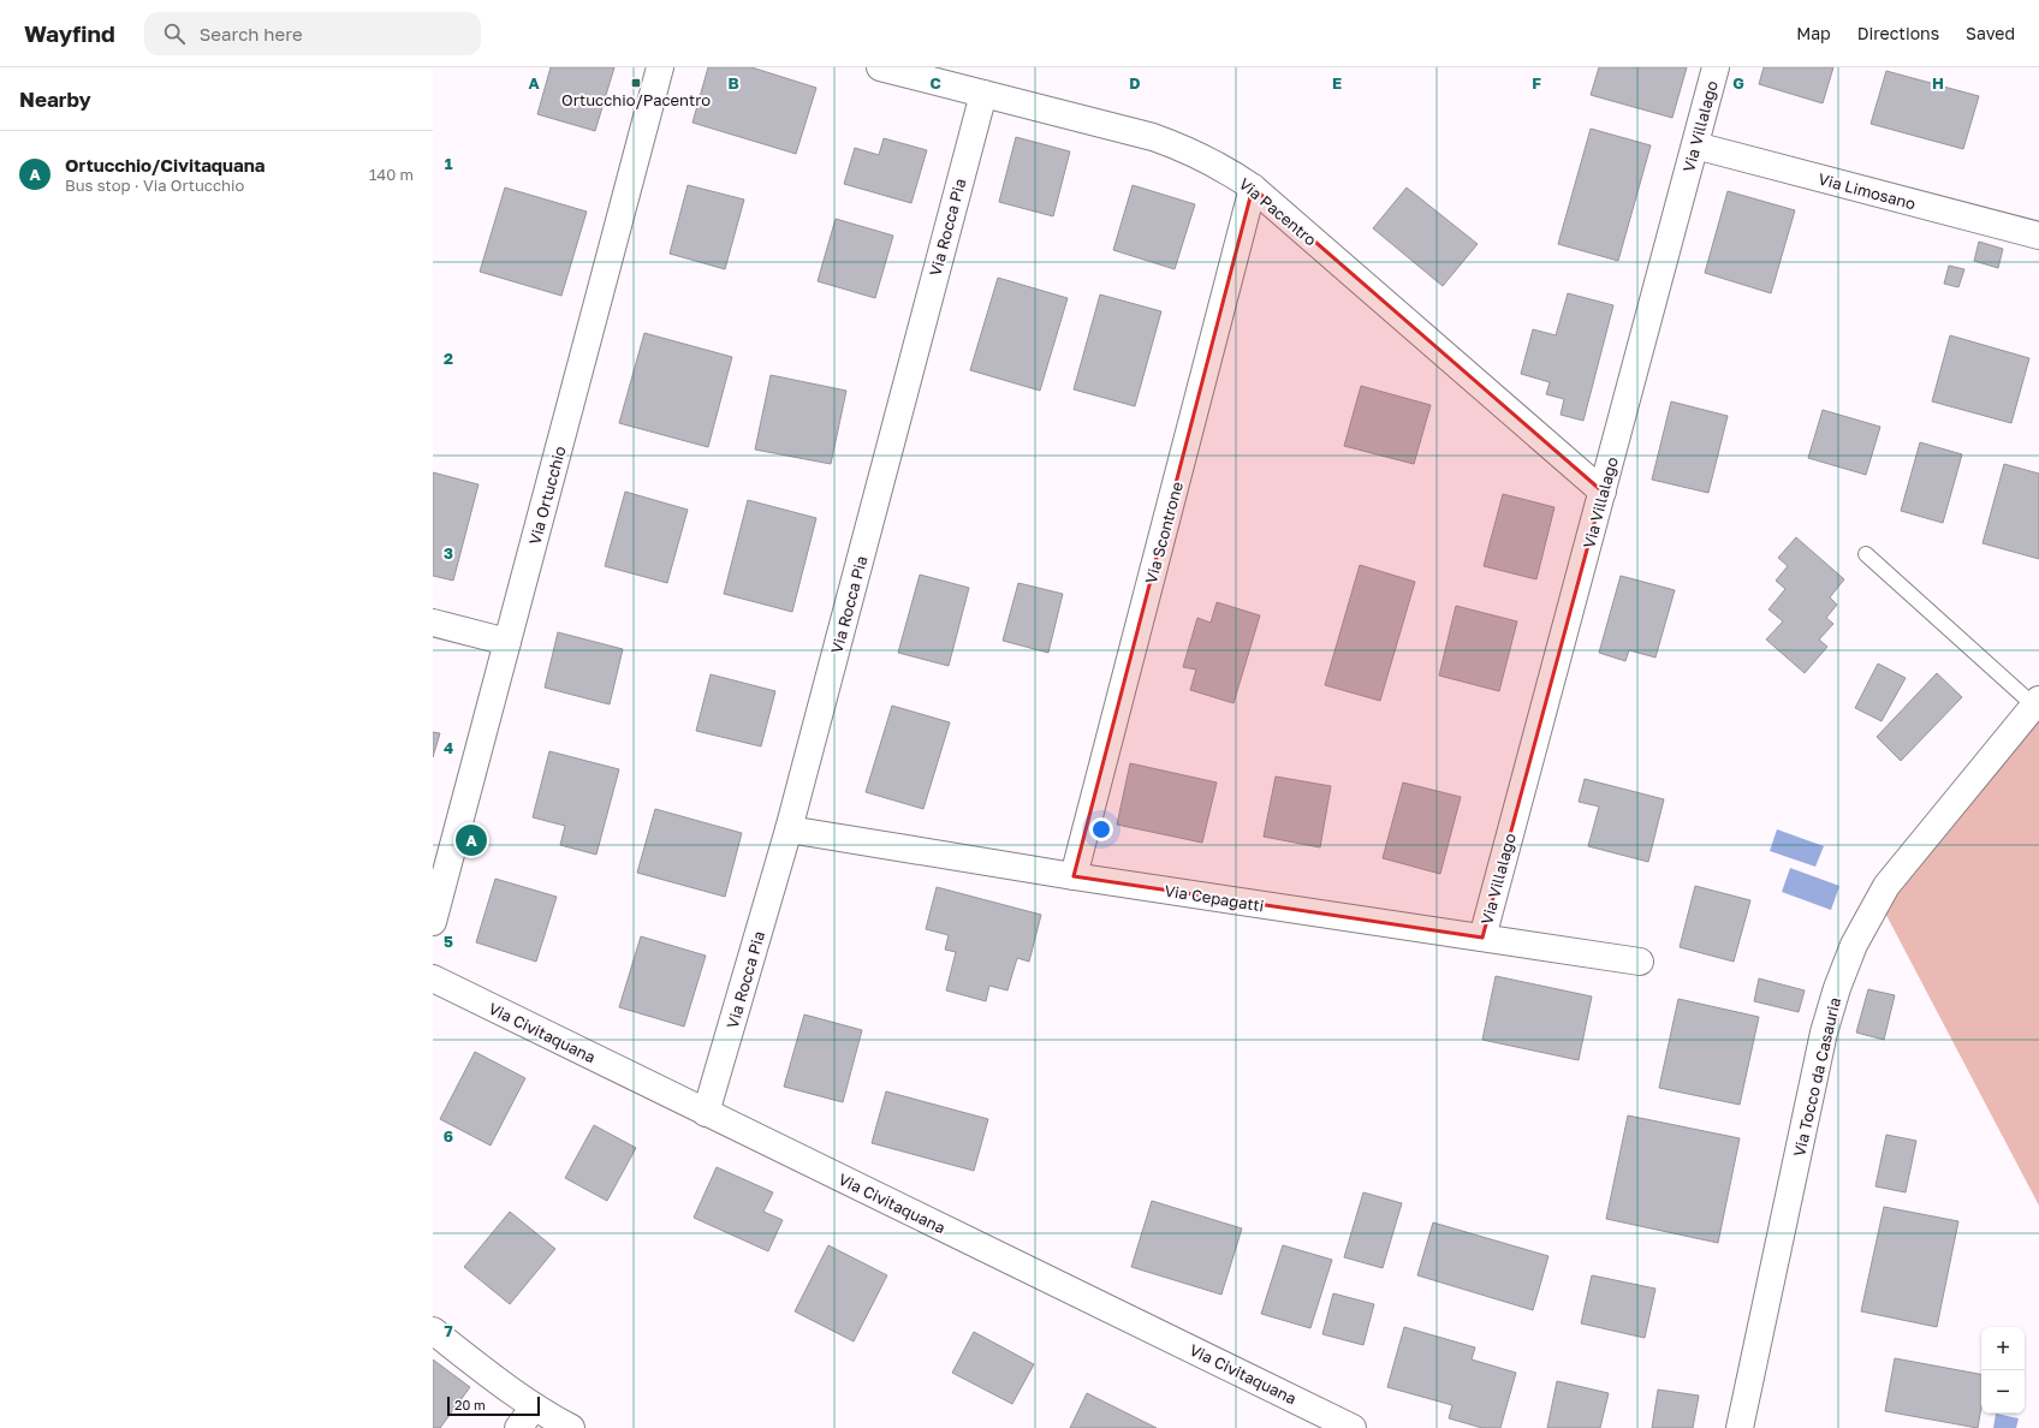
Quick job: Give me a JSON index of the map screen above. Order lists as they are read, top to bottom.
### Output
{
  "streets": {
    "street": [
      "Via Villalago",
      "Via Limosano",
      "Via Pacentro",
      "Via Rocca Pia",
      "Via Ortucchio",
      "Via Scontrone",
      "Via Cepagatti",
      "Via Civitaquana",
      "Via Tocco da Casauria"
    ]
  },
  "crossings": [
    ["Via Villalago", "Via Limosano"],
    ["Via Villalago", "Via Pacentro"],
    ["Via Villalago", "Via Cepagatti"],
    ["Via Pacentro", "Via Rocca Pia"],
    ["Via Pacentro", "Via Scontrone"],
    ["Via Rocca Pia", "Via Cepagatti"],
    ["Via Rocca Pia", "Via Civitaquana"],
    ["Via Scontrone", "Via Cepagatti"]
  ],
  "places": {
    "transit": ["Ortucchio/Pacentro"]
  },
  "scale_bar": "20 m",
  "page": {
    "header": "Wayfind",
    "search": "Search here",
    "nav": ["Map", "Directions", "Saved"],
    "heading": "Nearby",
    "list": [
      {
        "mark": "A",
        "name": "Ortucchio/Civitaquana",
        "note": "Bus stop · Via Ortucchio",
        "value": "140 m"
      }
    ],
    "pins": "A",
    "map_buttons": ["+", "−"],
    "scale": "20 m"
  },
  "grid": {
    "columns": [
      "A",
      "B",
      "C",
      "D",
      "E",
      "F",
      "G",
      "H"
    ],
    "rows": [
      "1",
      "2",
      "3",
      "4",
      "5",
      "6",
      "7"
    ]
  }
}
